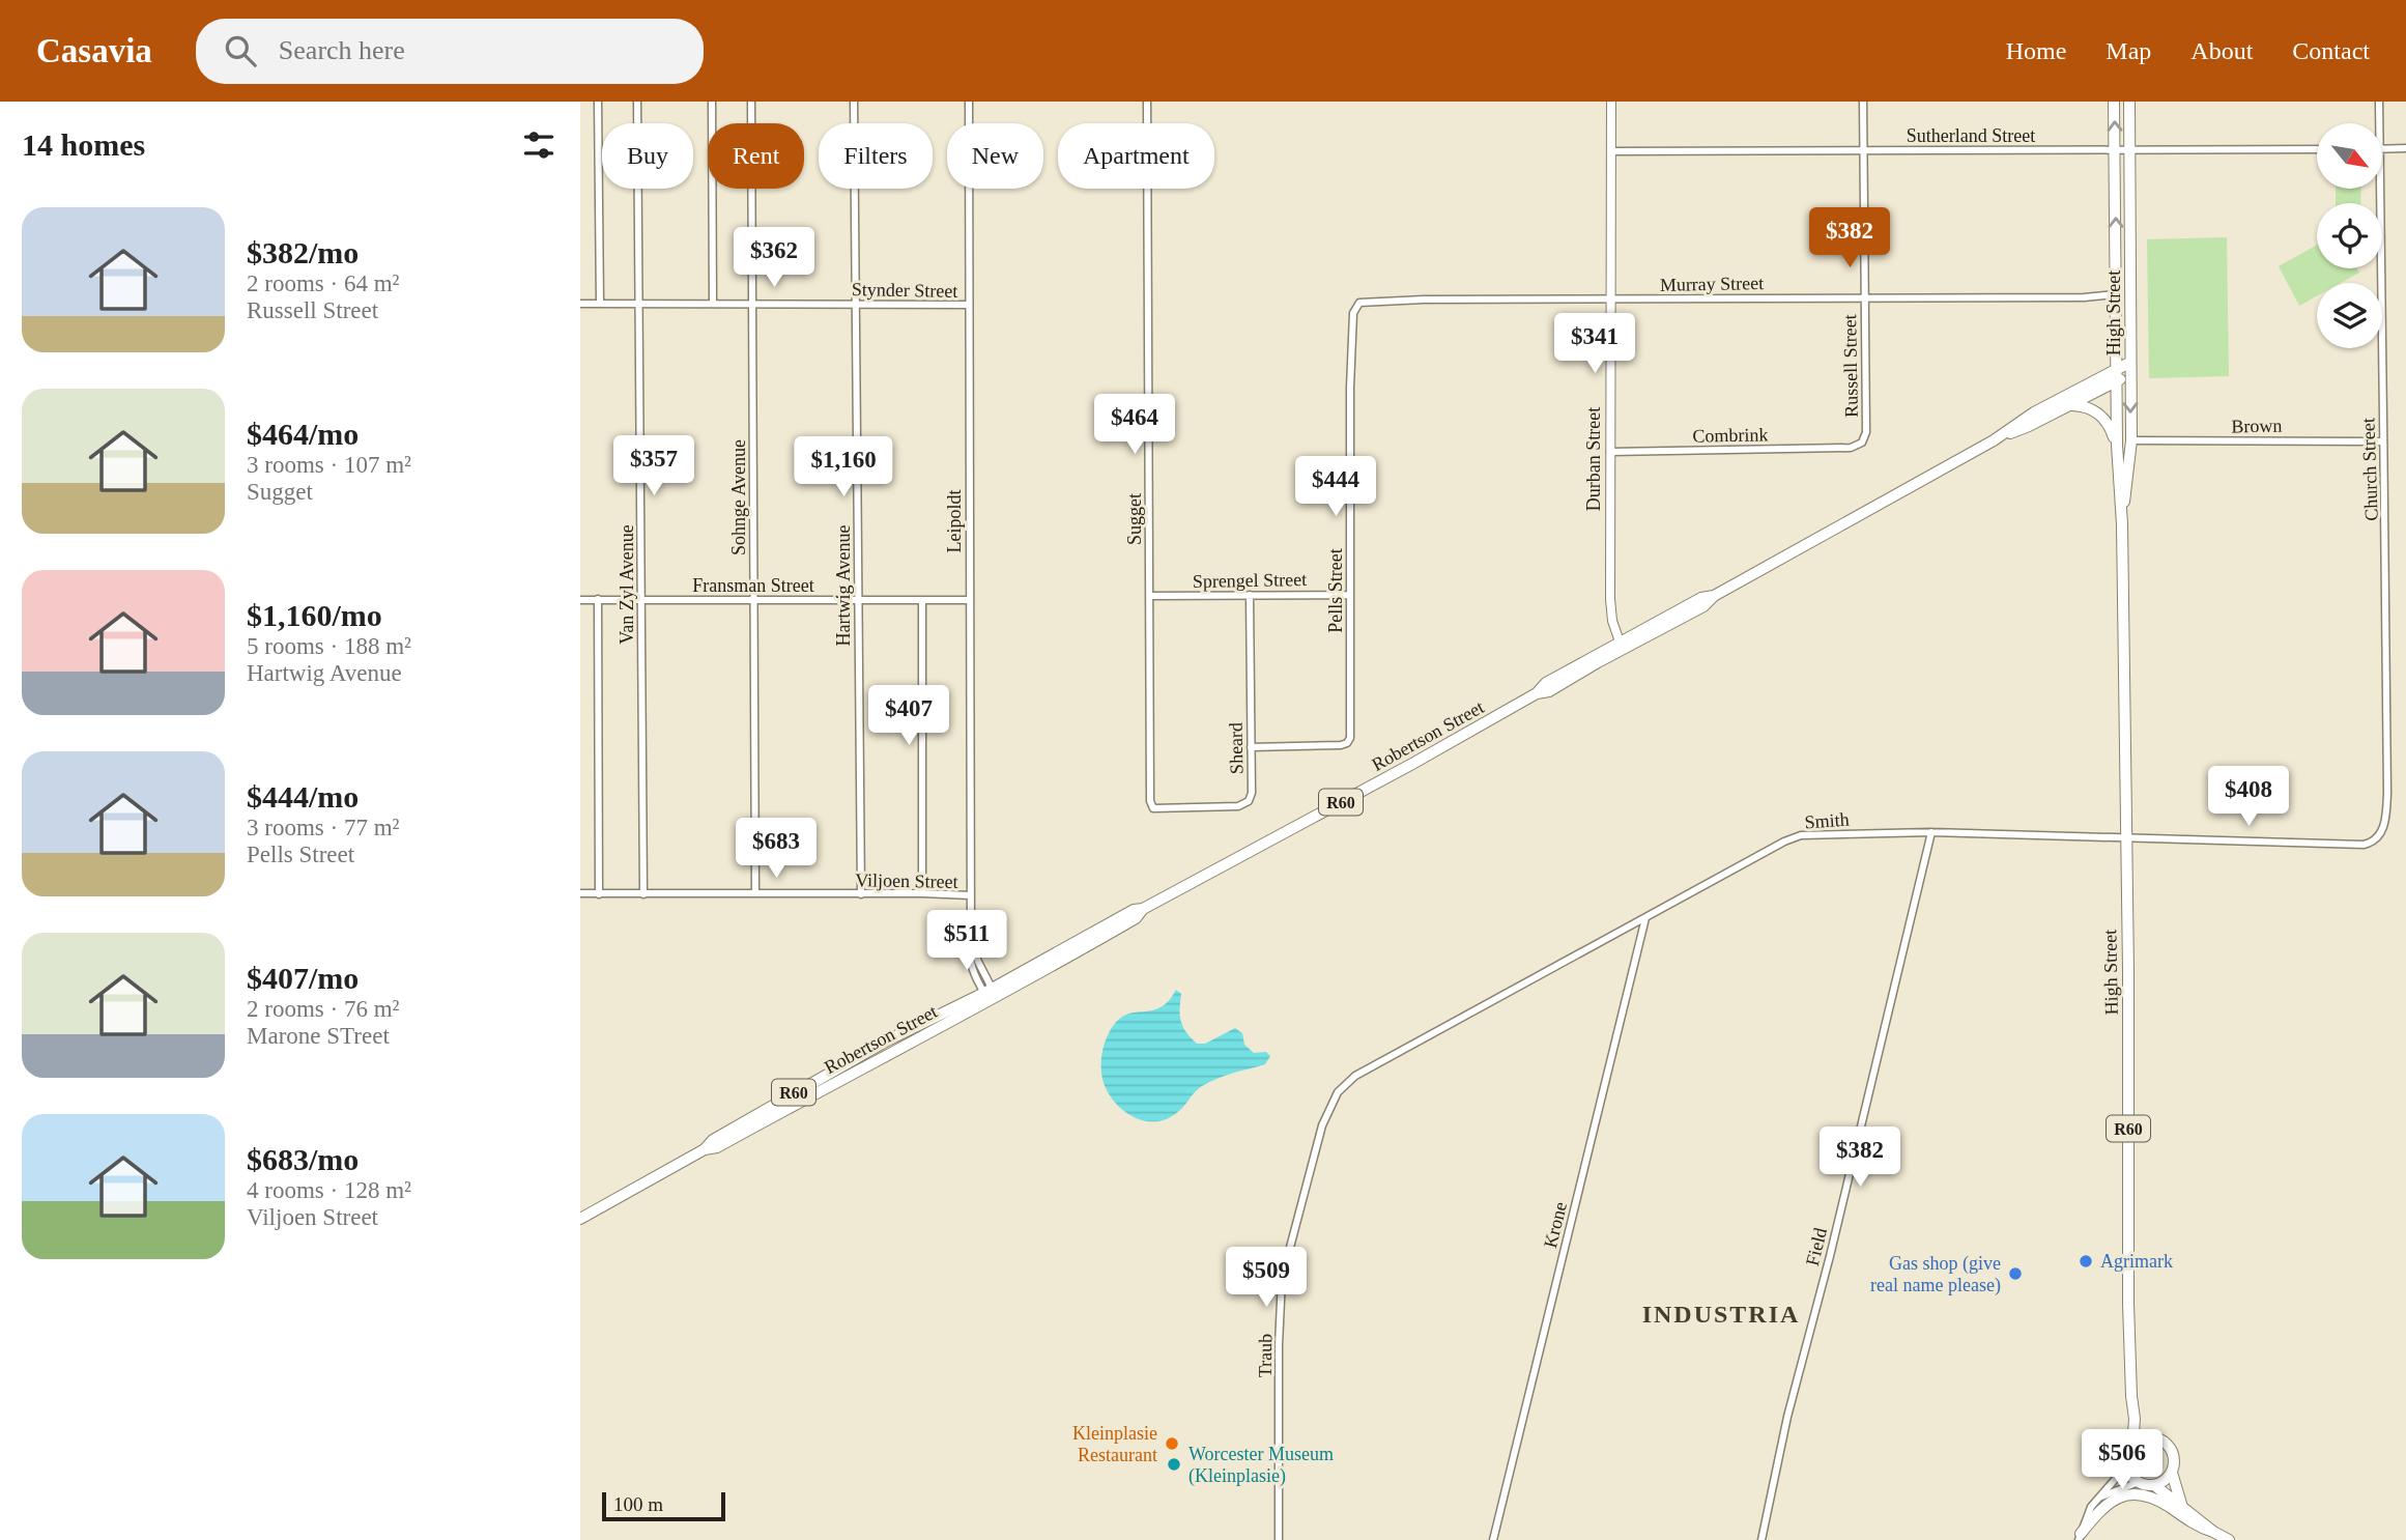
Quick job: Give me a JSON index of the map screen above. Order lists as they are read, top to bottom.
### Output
{
  "streets": {
    "main road": ["High Street", "Robertson Street", "R60"],
    "street": [
      "Sutherland Street",
      "Murray Street",
      "Stynder Street",
      "Russell Street",
      "Brown",
      "Combrink",
      "Durban Street",
      "Church Street",
      "Sohnge Avenue",
      "Sugget",
      "Leipoldt",
      "Sprengel Street",
      "Van Zyl Avenue",
      "Fransman Street",
      "Hartwig Avenue",
      "Pells Street",
      "Sheard",
      "Smith",
      "Viljoen Street",
      "Krone",
      "Field",
      "Traub"
    ]
  },
  "crossings": [
    ["Sutherland Street", "High Street"],
    ["Sutherland Street", "Russell Street"],
    ["Sutherland Street", "Durban Street"],
    ["Murray Street", "High Street"],
    ["Murray Street", "Russell Street"],
    ["Murray Street", "Durban Street"],
    ["Murray Street", "Pells Street"],
    ["Stynder Street", "Sohnge Avenue"],
    ["Stynder Street", "Leipoldt"],
    ["Stynder Street", "Van Zyl Avenue"],
    ["Stynder Street", "Hartwig Avenue"],
    ["High Street", "Brown"],
    ["High Street", "Robertson Street"],
    ["High Street", "Smith"],
    ["Russell Street", "Combrink"],
    ["Brown", "Church Street"],
    ["Combrink", "Durban Street"],
    ["Durban Street", "Robertson Street"],
    ["Church Street", "Smith"],
    ["Sohnge Avenue", "Fransman Street"],
    ["Sohnge Avenue", "Viljoen Street"],
    ["Sugget", "Sprengel Street"],
    ["Sugget", "Sheard"],
    ["Leipoldt", "Fransman Street"],
    ["Leipoldt", "Robertson Street"],
    ["Leipoldt", "Viljoen Street"],
    ["Sprengel Street", "Pells Street"],
    ["Sprengel Street", "Sheard"],
    ["Van Zyl Avenue", "Fransman Street"],
    ["Van Zyl Avenue", "Viljoen Street"],
    ["Fransman Street", "Hartwig Avenue"],
    ["Hartwig Avenue", "Viljoen Street"],
    ["Pells Street", "Sheard"],
    ["Smith", "Krone"],
    ["Smith", "Field"],
    ["Smith", "Traub"]
  ],
  "districts": ["INDUSTRIA"],
  "places": [
    "Agrimark",
    "Gas shop (give real name please)",
    "Kleinplasie Restaurant",
    "Worcester Museum (Kleinplasie)"
  ],
  "scale_bar": "100 m",
  "north": "bottom right",
  "page": {
    "header": "Casavia",
    "search": "Search here",
    "nav": [
      "Home",
      "Map",
      "About",
      "Contact"
    ],
    "heading": "14 homes",
    "chip": [
      "Buy",
      "Rent",
      "Filters",
      "New",
      "Apartment"
    ],
    "list": [
      {
        "name": "$382/mo",
        "note": "2 rooms · 64 m² · Russell Street"
      },
      {
        "name": "$464/mo",
        "note": "3 rooms · 107 m² · Sugget"
      },
      {
        "name": "$1,160/mo",
        "note": "5 rooms · 188 m² · Hartwig Avenue"
      },
      {
        "name": "$444/mo",
        "note": "3 rooms · 77 m² · Pells Street"
      },
      {
        "name": "$407/mo",
        "note": "2 rooms · 76 m² · Marone STreet"
      },
      {
        "name": "$683/mo",
        "note": "4 rooms · 128 m² · Viljoen Street"
      }
    ],
    "price": [
      "$382",
      "$362",
      "$341",
      "$464",
      "$357",
      "$1,160",
      "$444",
      "$407",
      "$408",
      "$683",
      "$511",
      "$382",
      "$509",
      "$506"
    ],
    "scale": "100 m"
  }
}
